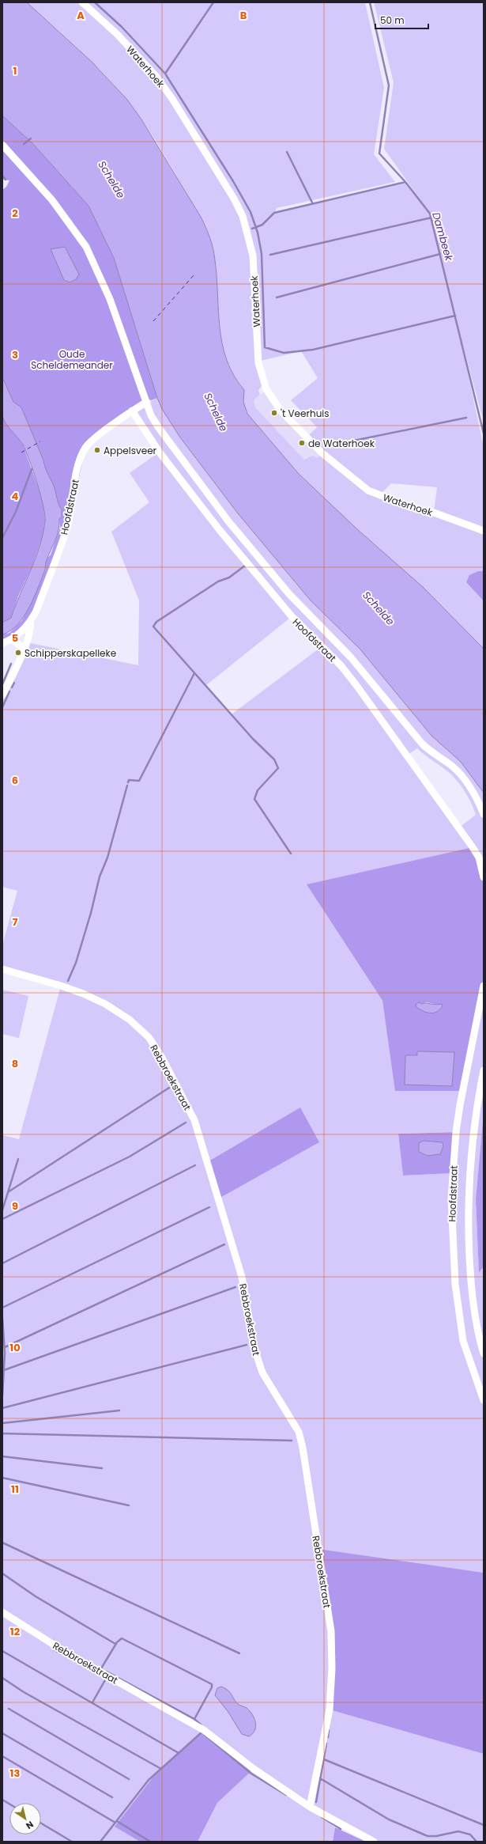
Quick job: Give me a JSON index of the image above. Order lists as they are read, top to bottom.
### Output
{
  "streets": {
    "street": ["Waterhoek", "Hoofdstraat", "Rebbroekstraat"]
  },
  "water": ["Schelde", "Dambeek"],
  "parks": ["Oude Scheldemeander"],
  "places": [
    "'t Veerhuis",
    "de Waterhoek",
    "Appelsveer",
    "Schipperskapelleke"
  ],
  "scale_bar": "50 m",
  "north": "bottom right",
  "grid": {
    "columns": ["A", "B"],
    "rows": [
      "1",
      "2",
      "3",
      "4",
      "5",
      "6",
      "7",
      "8",
      "9",
      "10",
      "11",
      "12",
      "13"
    ]
  }
}
